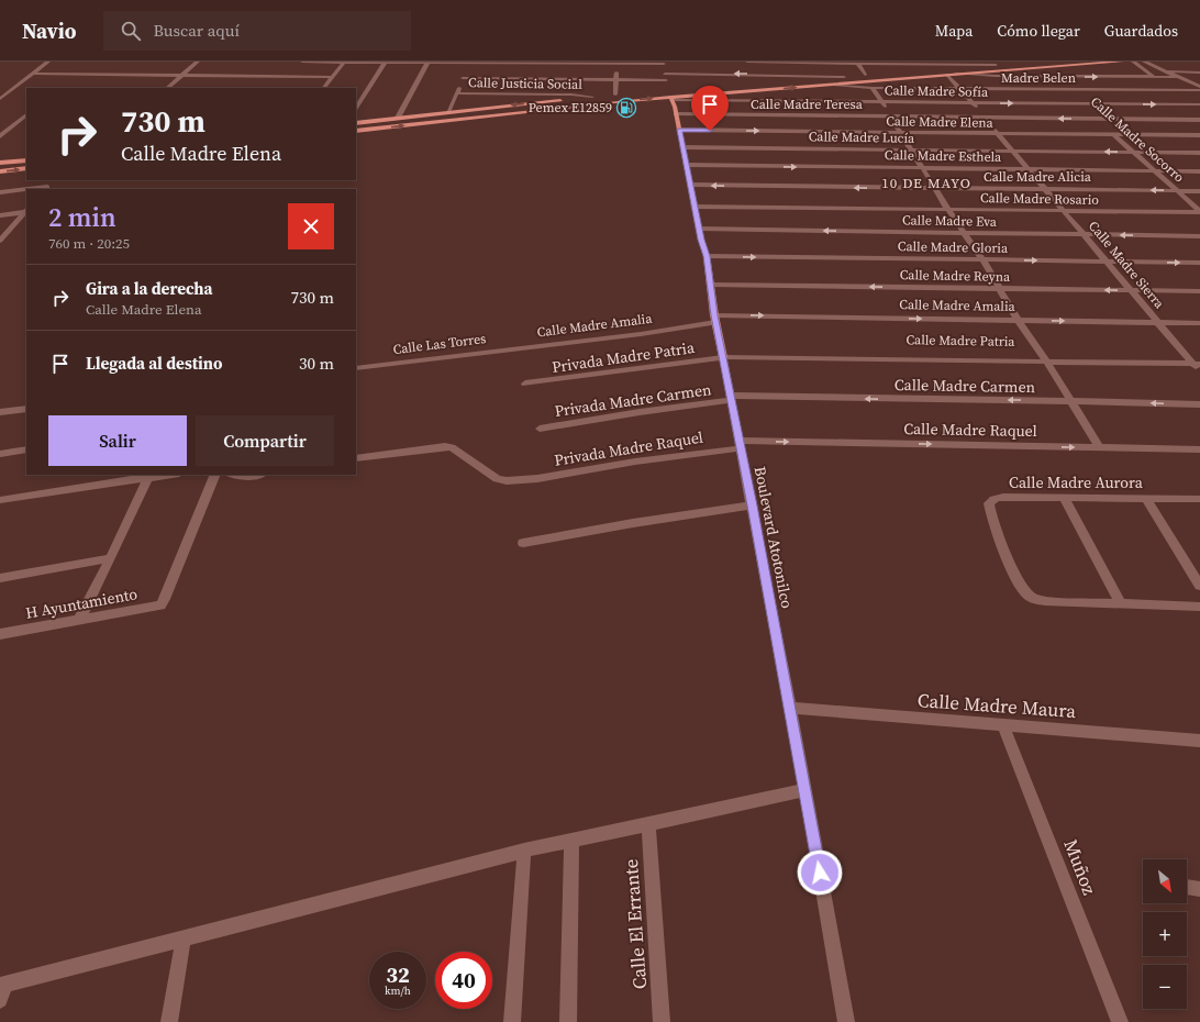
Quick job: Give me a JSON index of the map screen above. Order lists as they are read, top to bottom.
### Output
{
  "streets": {
    "main road": ["Boulevard Atotonilco"],
    "street": [
      "Madre Belen",
      "Calle Justicia Social",
      "Calle Madre Sofía",
      "Calle Madre Teresa",
      "Calle Madre Elena",
      "Calle Madre Lucía",
      "Calle Madre Socorro",
      "Calle Madre Esthela",
      "Calle Madre Alicia",
      "Calle Madre Rosario",
      "Calle Madre Eva",
      "Calle Madre Gloria",
      "Calle Madre Sierra",
      "Calle Madre Reyna",
      "Calle Madre Amalia",
      "Calle Madre Patria",
      "Calle Las Torres",
      "Privada Madre Patria",
      "Calle Madre Carmen",
      "Privada Madre Carmen",
      "Calle Madre Raquel",
      "Privada Madre Raquel",
      "Calle Madre Aurora",
      "H Ayuntamiento",
      "Calle Madre Maura",
      "Muñoz",
      "Calle El Errante"
    ]
  },
  "crossings": [
    ["Madre Belen", "Calle Madre Socorro"],
    ["Madre Belen", "Calle Madre Sierra"],
    ["Calle Madre Sofía", "Calle Madre Socorro"],
    ["Calle Madre Sofía", "Calle Madre Sierra"],
    ["Calle Madre Sofía", "Boulevard Atotonilco"],
    ["Calle Madre Teresa", "Calle Madre Socorro"],
    ["Calle Madre Teresa", "Calle Madre Sierra"],
    ["Calle Madre Teresa", "Boulevard Atotonilco"],
    ["Calle Madre Elena", "Calle Madre Socorro"],
    ["Calle Madre Elena", "Calle Madre Sierra"],
    ["Calle Madre Elena", "Boulevard Atotonilco"],
    ["Calle Madre Lucía", "Calle Madre Socorro"],
    ["Calle Madre Lucía", "Calle Madre Sierra"],
    ["Calle Madre Lucía", "Boulevard Atotonilco"],
    ["Calle Madre Socorro", "Calle Madre Esthela"],
    ["Calle Madre Socorro", "Calle Madre Alicia"],
    ["Calle Madre Socorro", "Calle Madre Rosario"],
    ["Calle Madre Esthela", "Calle Madre Sierra"],
    ["Calle Madre Esthela", "Boulevard Atotonilco"],
    ["Calle Madre Alicia", "Calle Madre Sierra"],
    ["Calle Madre Alicia", "Boulevard Atotonilco"],
    ["Calle Madre Rosario", "Calle Madre Sierra"],
    ["Calle Madre Rosario", "Boulevard Atotonilco"],
    ["Calle Madre Eva", "Calle Madre Sierra"],
    ["Calle Madre Eva", "Boulevard Atotonilco"],
    ["Calle Madre Gloria", "Calle Madre Sierra"],
    ["Calle Madre Gloria", "Boulevard Atotonilco"],
    ["Calle Madre Sierra", "Calle Madre Reyna"],
    ["Calle Madre Sierra", "Calle Madre Amalia"],
    ["Calle Madre Sierra", "Calle Madre Patria"],
    ["Calle Madre Reyna", "Boulevard Atotonilco"],
    ["Calle Madre Amalia", "Calle Las Torres"],
    ["Calle Madre Amalia", "Boulevard Atotonilco"],
    ["Calle Madre Patria", "Privada Madre Patria"],
    ["Calle Madre Patria", "Boulevard Atotonilco"],
    ["Privada Madre Patria", "Boulevard Atotonilco"],
    ["Calle Madre Carmen", "Privada Madre Carmen"],
    ["Calle Madre Carmen", "Boulevard Atotonilco"],
    ["Privada Madre Carmen", "Boulevard Atotonilco"],
    ["Calle Madre Raquel", "Privada Madre Raquel"],
    ["Calle Madre Raquel", "Boulevard Atotonilco"],
    ["Privada Madre Raquel", "Boulevard Atotonilco"],
    ["Boulevard Atotonilco", "Calle Madre Maura"],
    ["Calle Madre Maura", "Muñoz"]
  ],
  "one_way": [
    "Calle Madre Alicia",
    "Calle Madre Eva",
    "Calle Madre Gloria",
    "Calle Madre Reyna",
    "Calle Madre Amalia",
    "Calle Madre Carmen",
    "Calle Madre Raquel"
  ],
  "districts": ["10 DE MAYO"],
  "places": {
    "fuel station": ["Pemex E12859"]
  },
  "north": "bottom right",
  "page": {
    "header": "Navio",
    "search": "Buscar aquí",
    "nav": ["Mapa", "Cómo llegar", "Guardados"],
    "turn": ["730 m", "Calle Madre Elena"],
    "heading": ["2 min", "760 m · 20:25"],
    "list": [
      {
        "name": "Gira a la derecha",
        "note": "Calle Madre Elena",
        "value": "730 m"
      },
      {
        "name": "Llegada al destino",
        "value": "30 m"
      }
    ],
    "buttons": ["Salir", "Compartir"],
    "map_buttons": ["+", "−"],
    "speed": "32 km/h",
    "limit": "40"
  }
}
